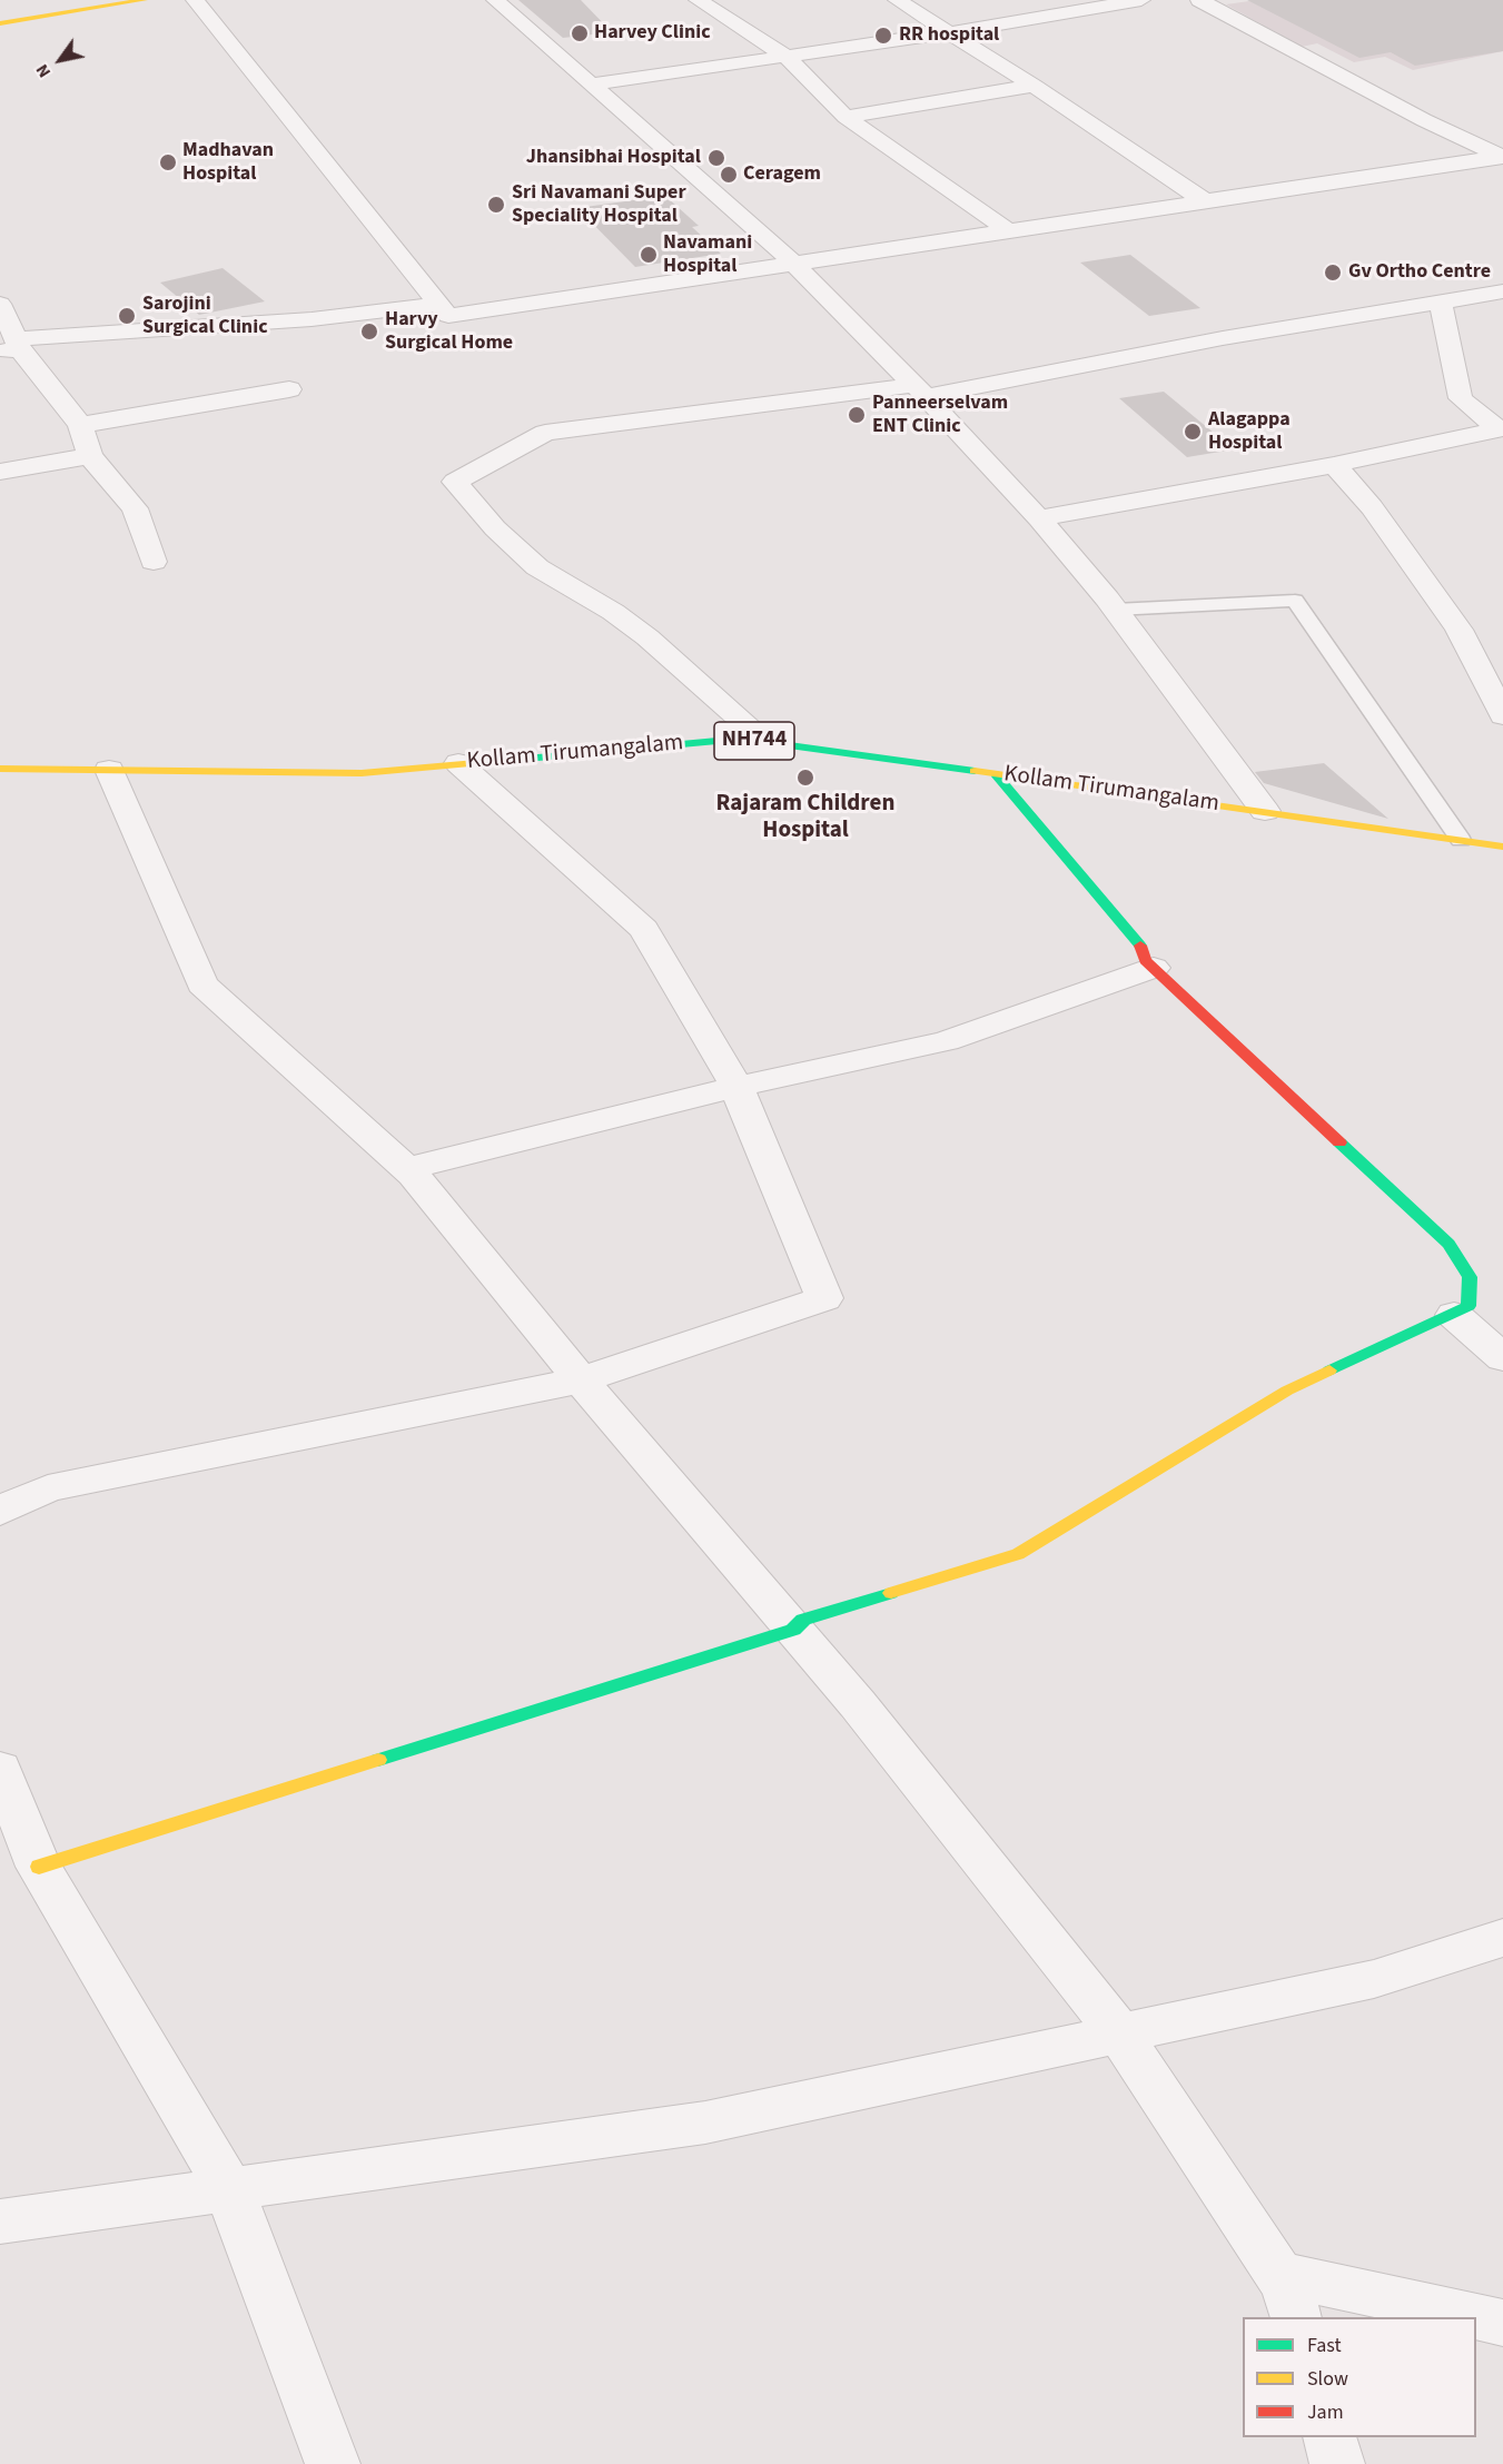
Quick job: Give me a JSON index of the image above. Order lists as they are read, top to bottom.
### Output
{
  "streets": {
    "main road": ["NH744", "Kollam Tirumangalam"]
  },
  "places": [
    "Harvey Clinic",
    "RR hospital",
    "Jhansibhai Hospital",
    "Madhavan Hospital",
    "Ceragem",
    "Sri Navamani Super Speciality Hospital",
    "Navamani Hospital",
    "Gv Ortho Centre",
    "Sarojini Surgical Clinic",
    "Harvy Surgical Home",
    "Panneerselvam ENT Clinic",
    "Alagappa Hospital",
    "Rajaram Children Hospital"
  ],
  "legend": ["Fast", "Slow", "Jam"],
  "north": "bottom left"
}
